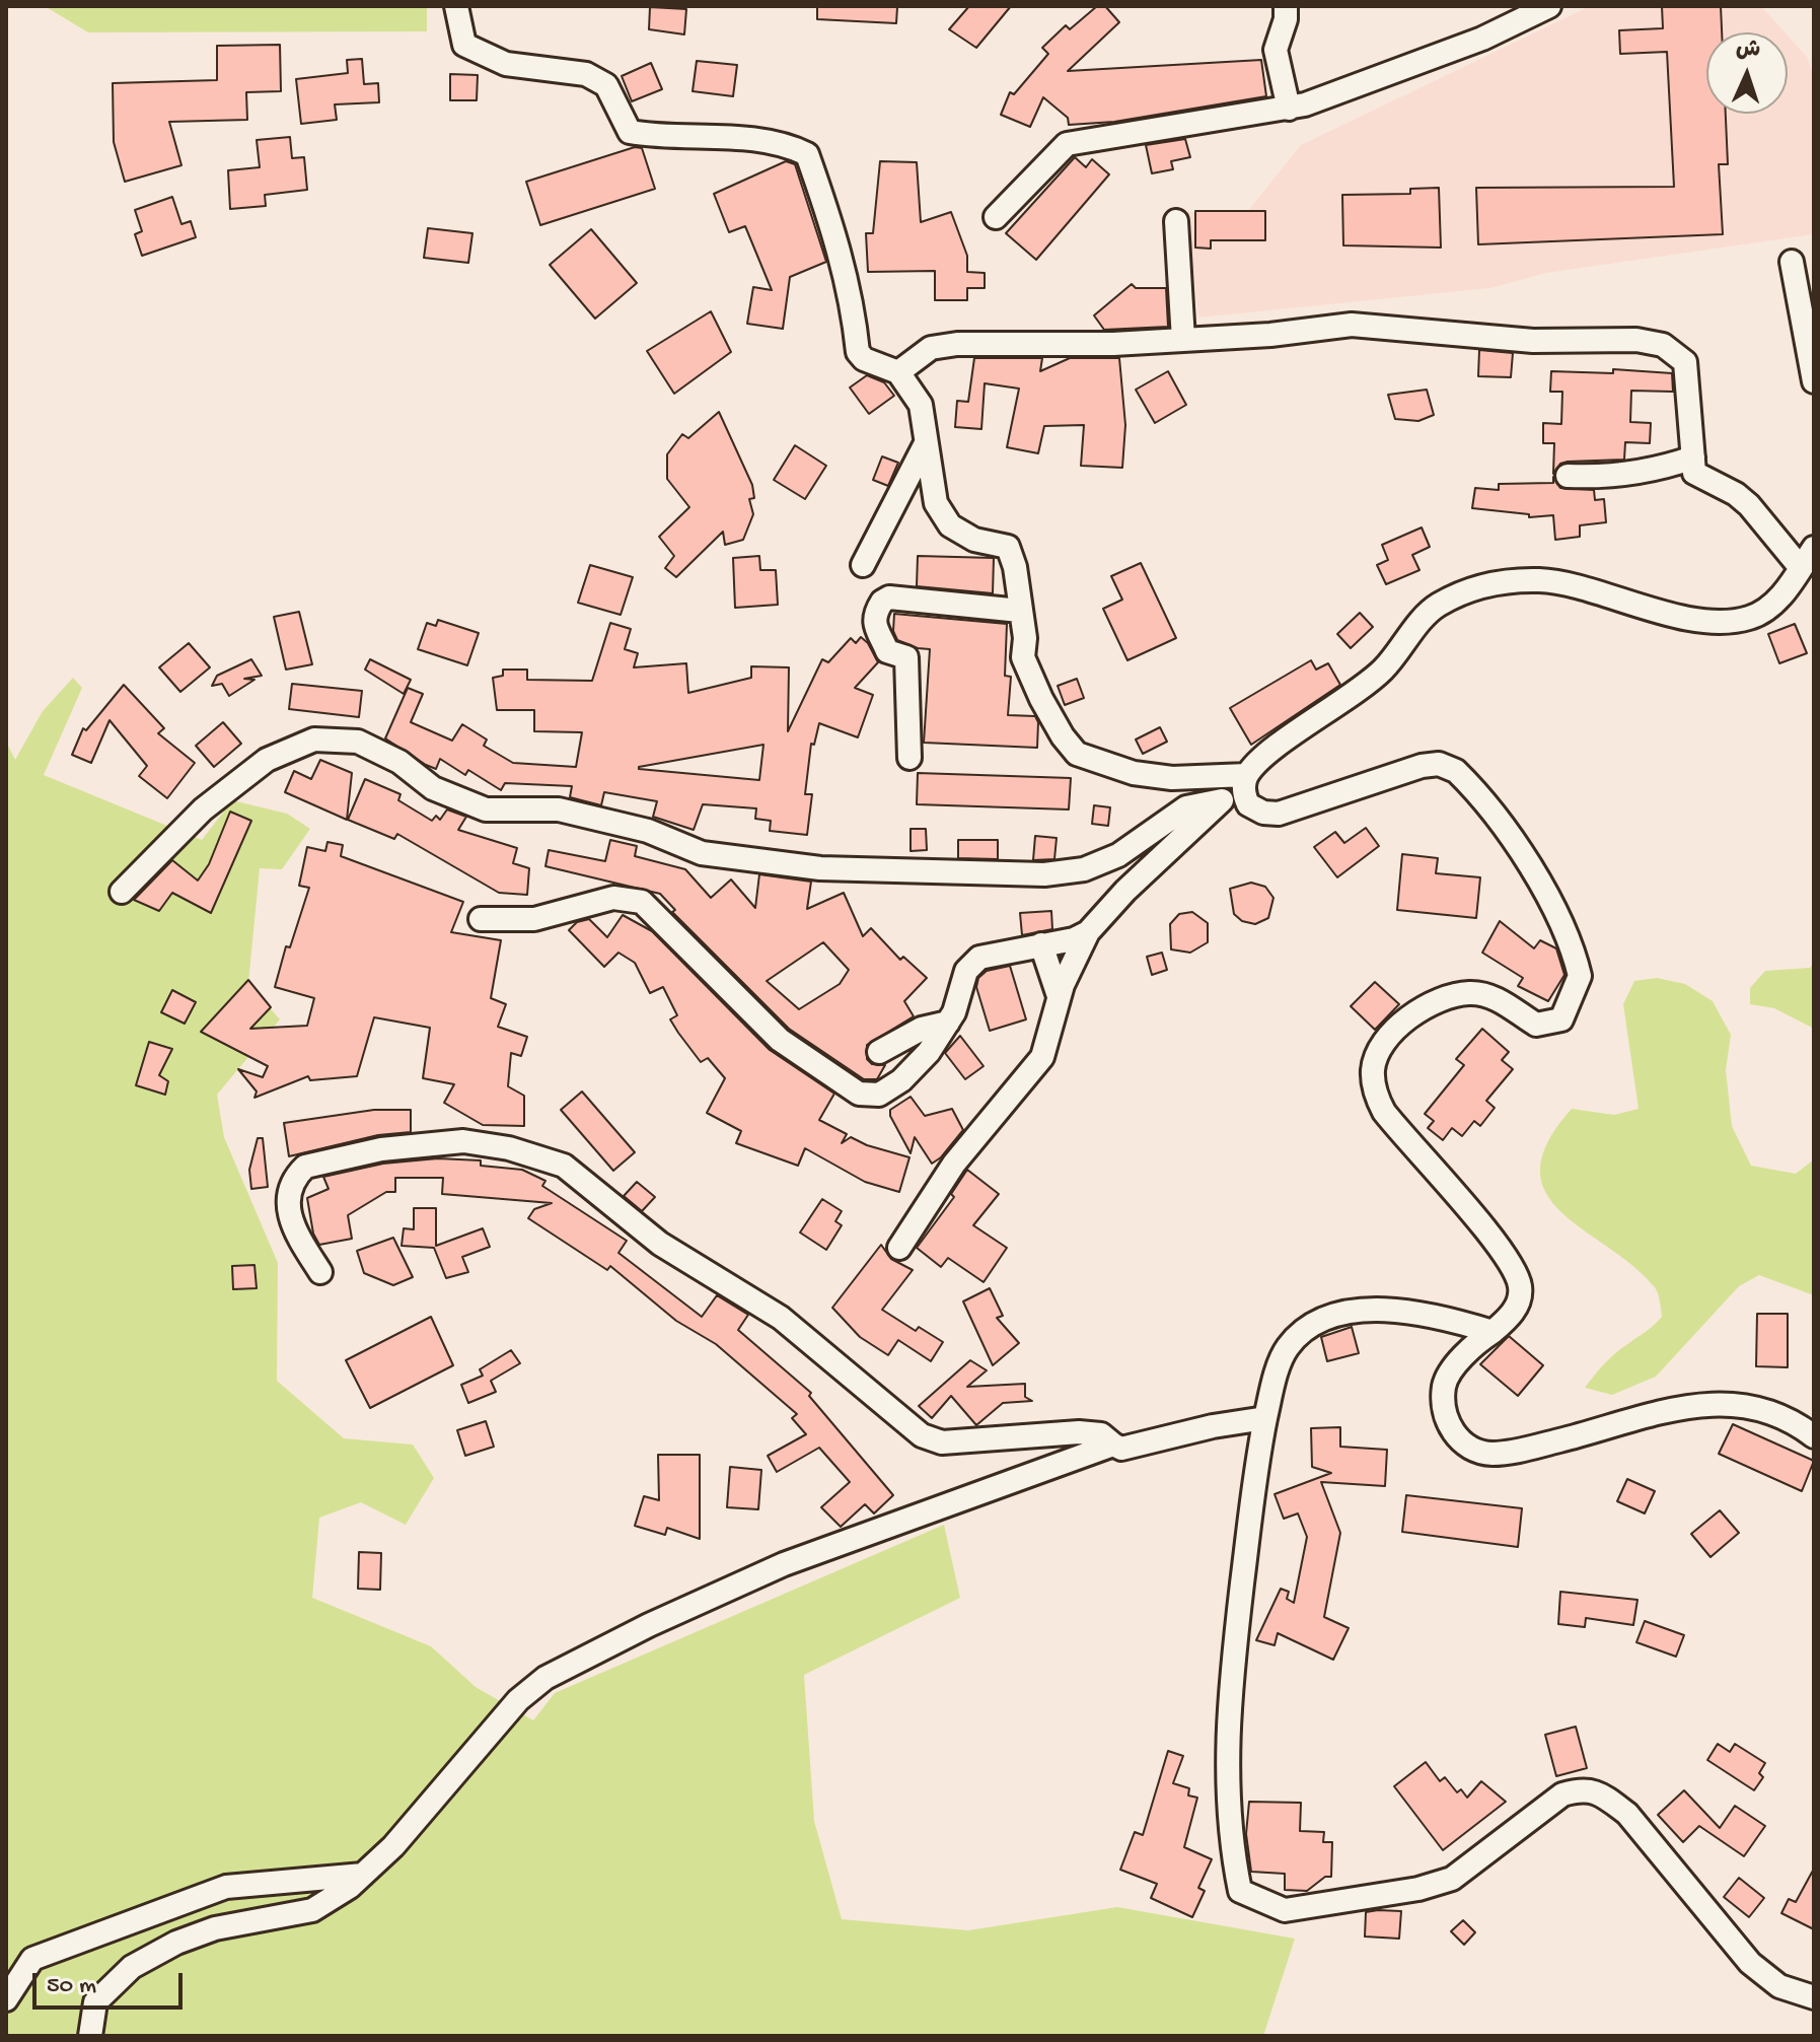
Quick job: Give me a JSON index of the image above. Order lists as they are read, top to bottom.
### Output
{
  "scale_bar": "50 m",
  "north": "top"
}
